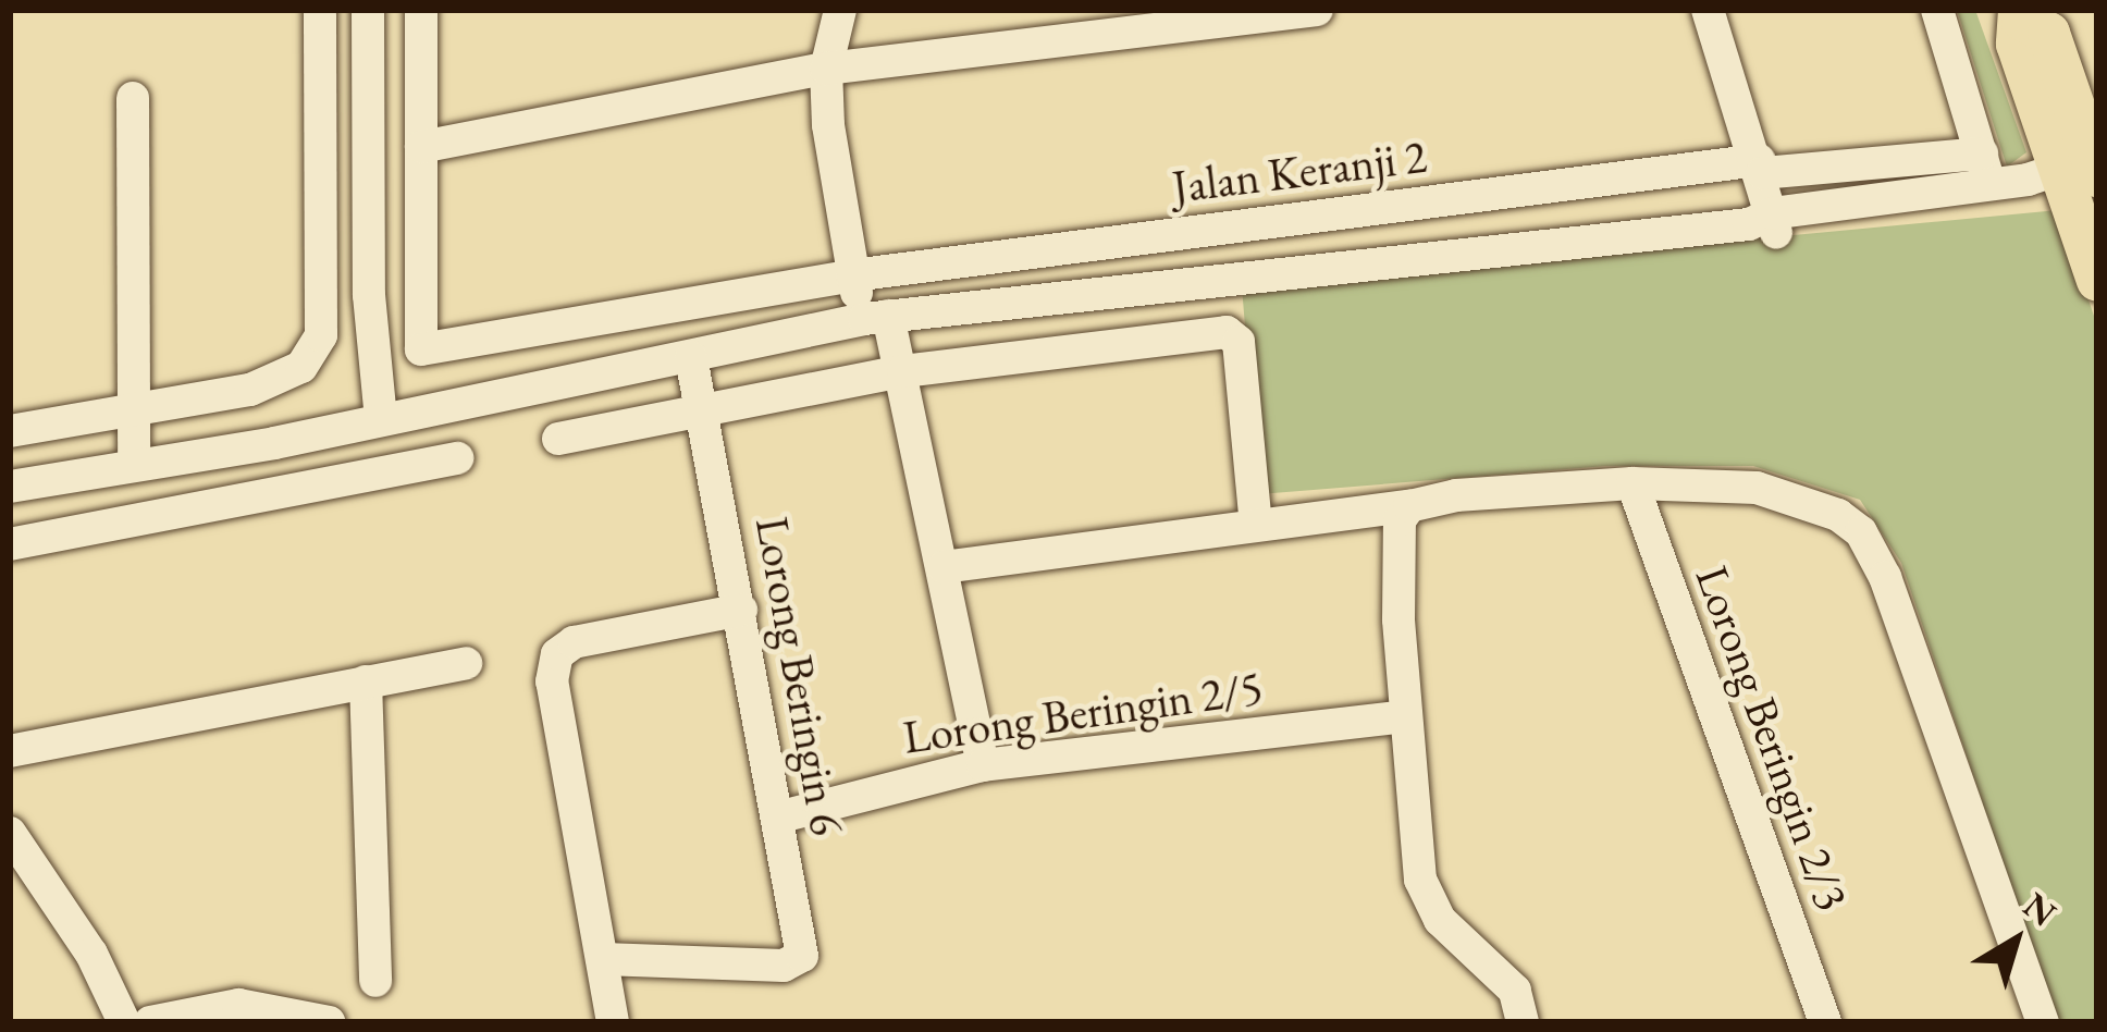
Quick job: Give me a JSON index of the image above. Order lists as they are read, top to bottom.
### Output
{
  "streets": {
    "street": [
      "Jalan Keranji 2",
      "Lorong Beringin 6",
      "Lorong Beringin 2/5",
      "Lorong Beringin 2/3"
    ]
  },
  "crossings": [
    ["Lorong Beringin 6", "Lorong Beringin 2/5"]
  ],
  "north": "top right"
}
